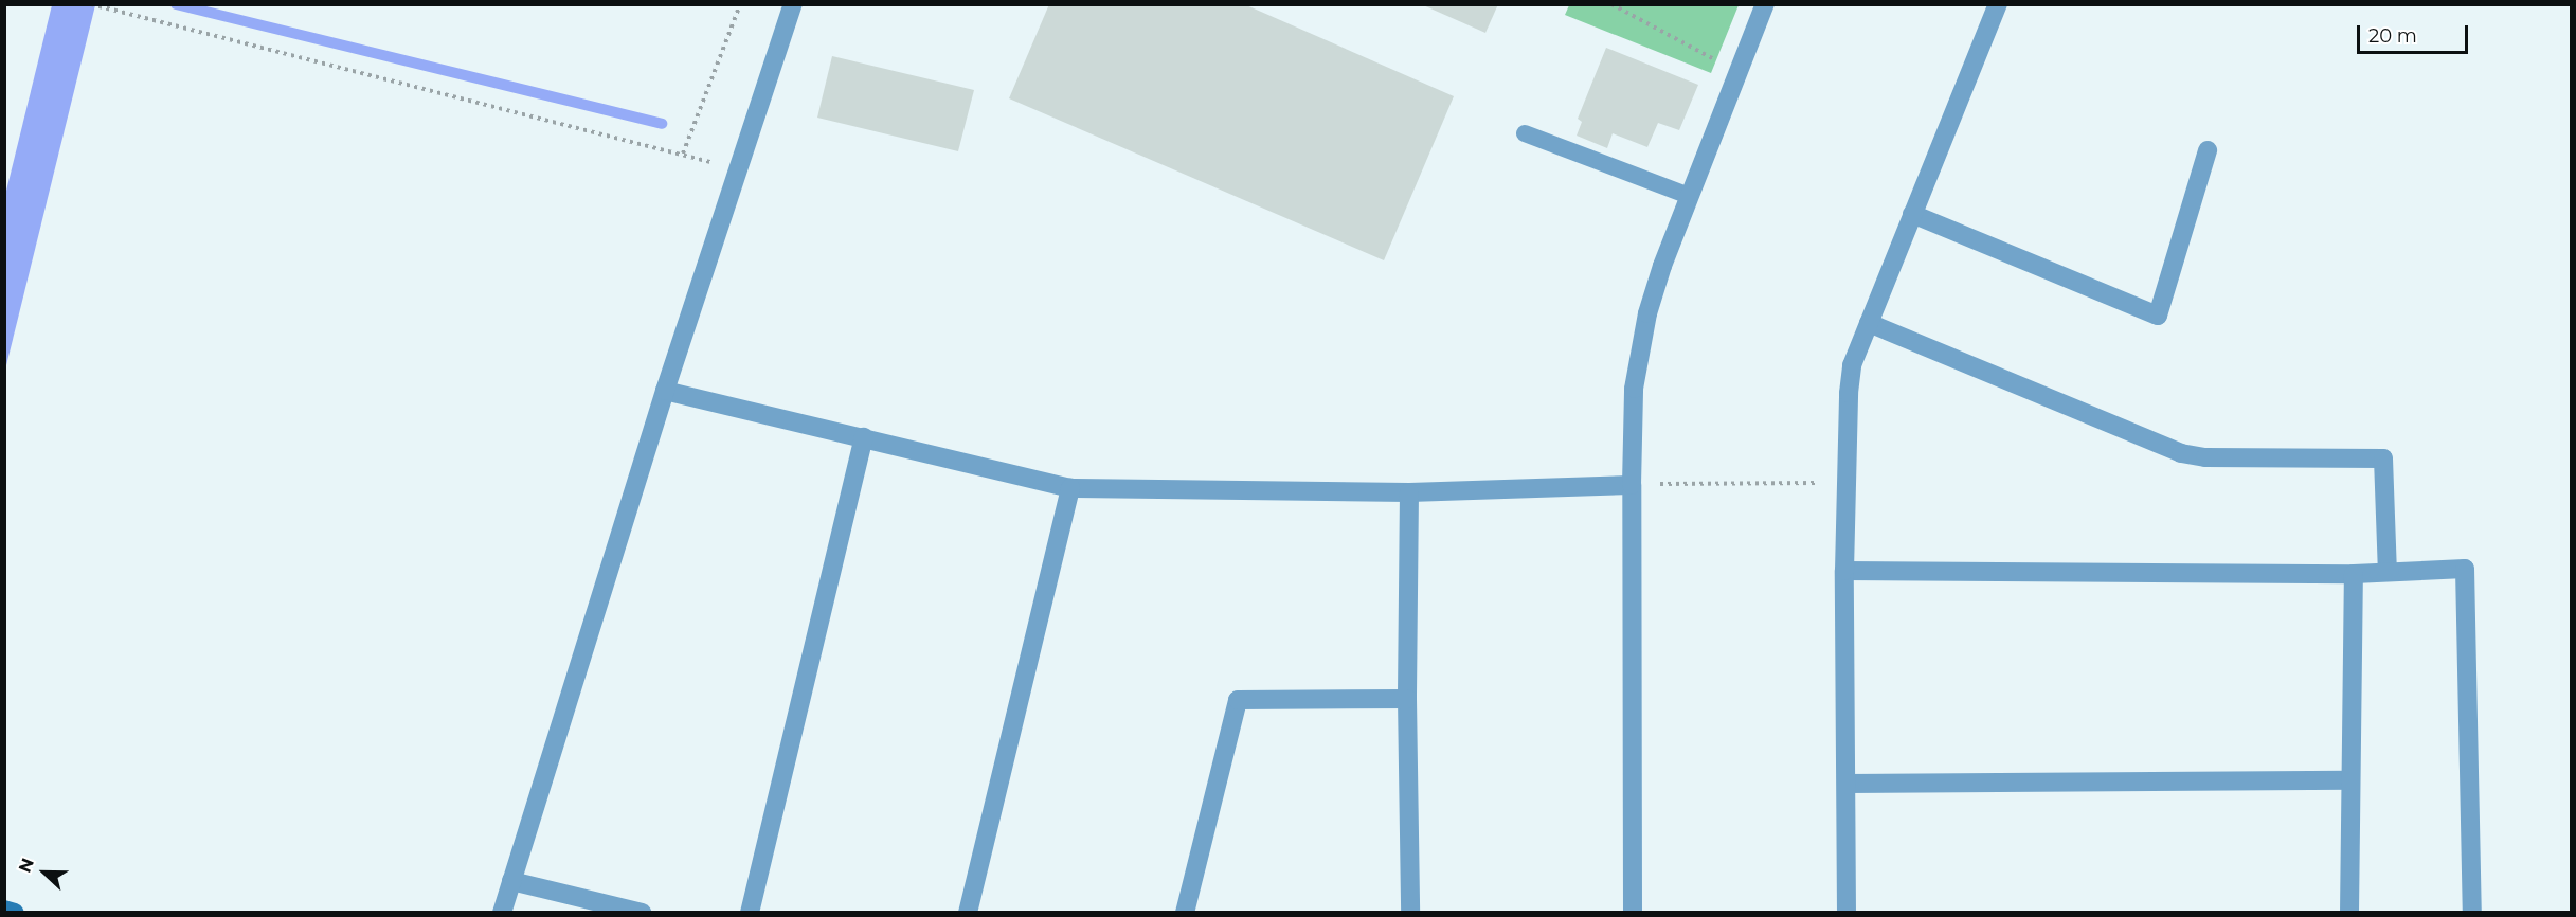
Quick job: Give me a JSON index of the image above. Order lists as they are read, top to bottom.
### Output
{
  "scale_bar": "20 m",
  "north": "left"
}
